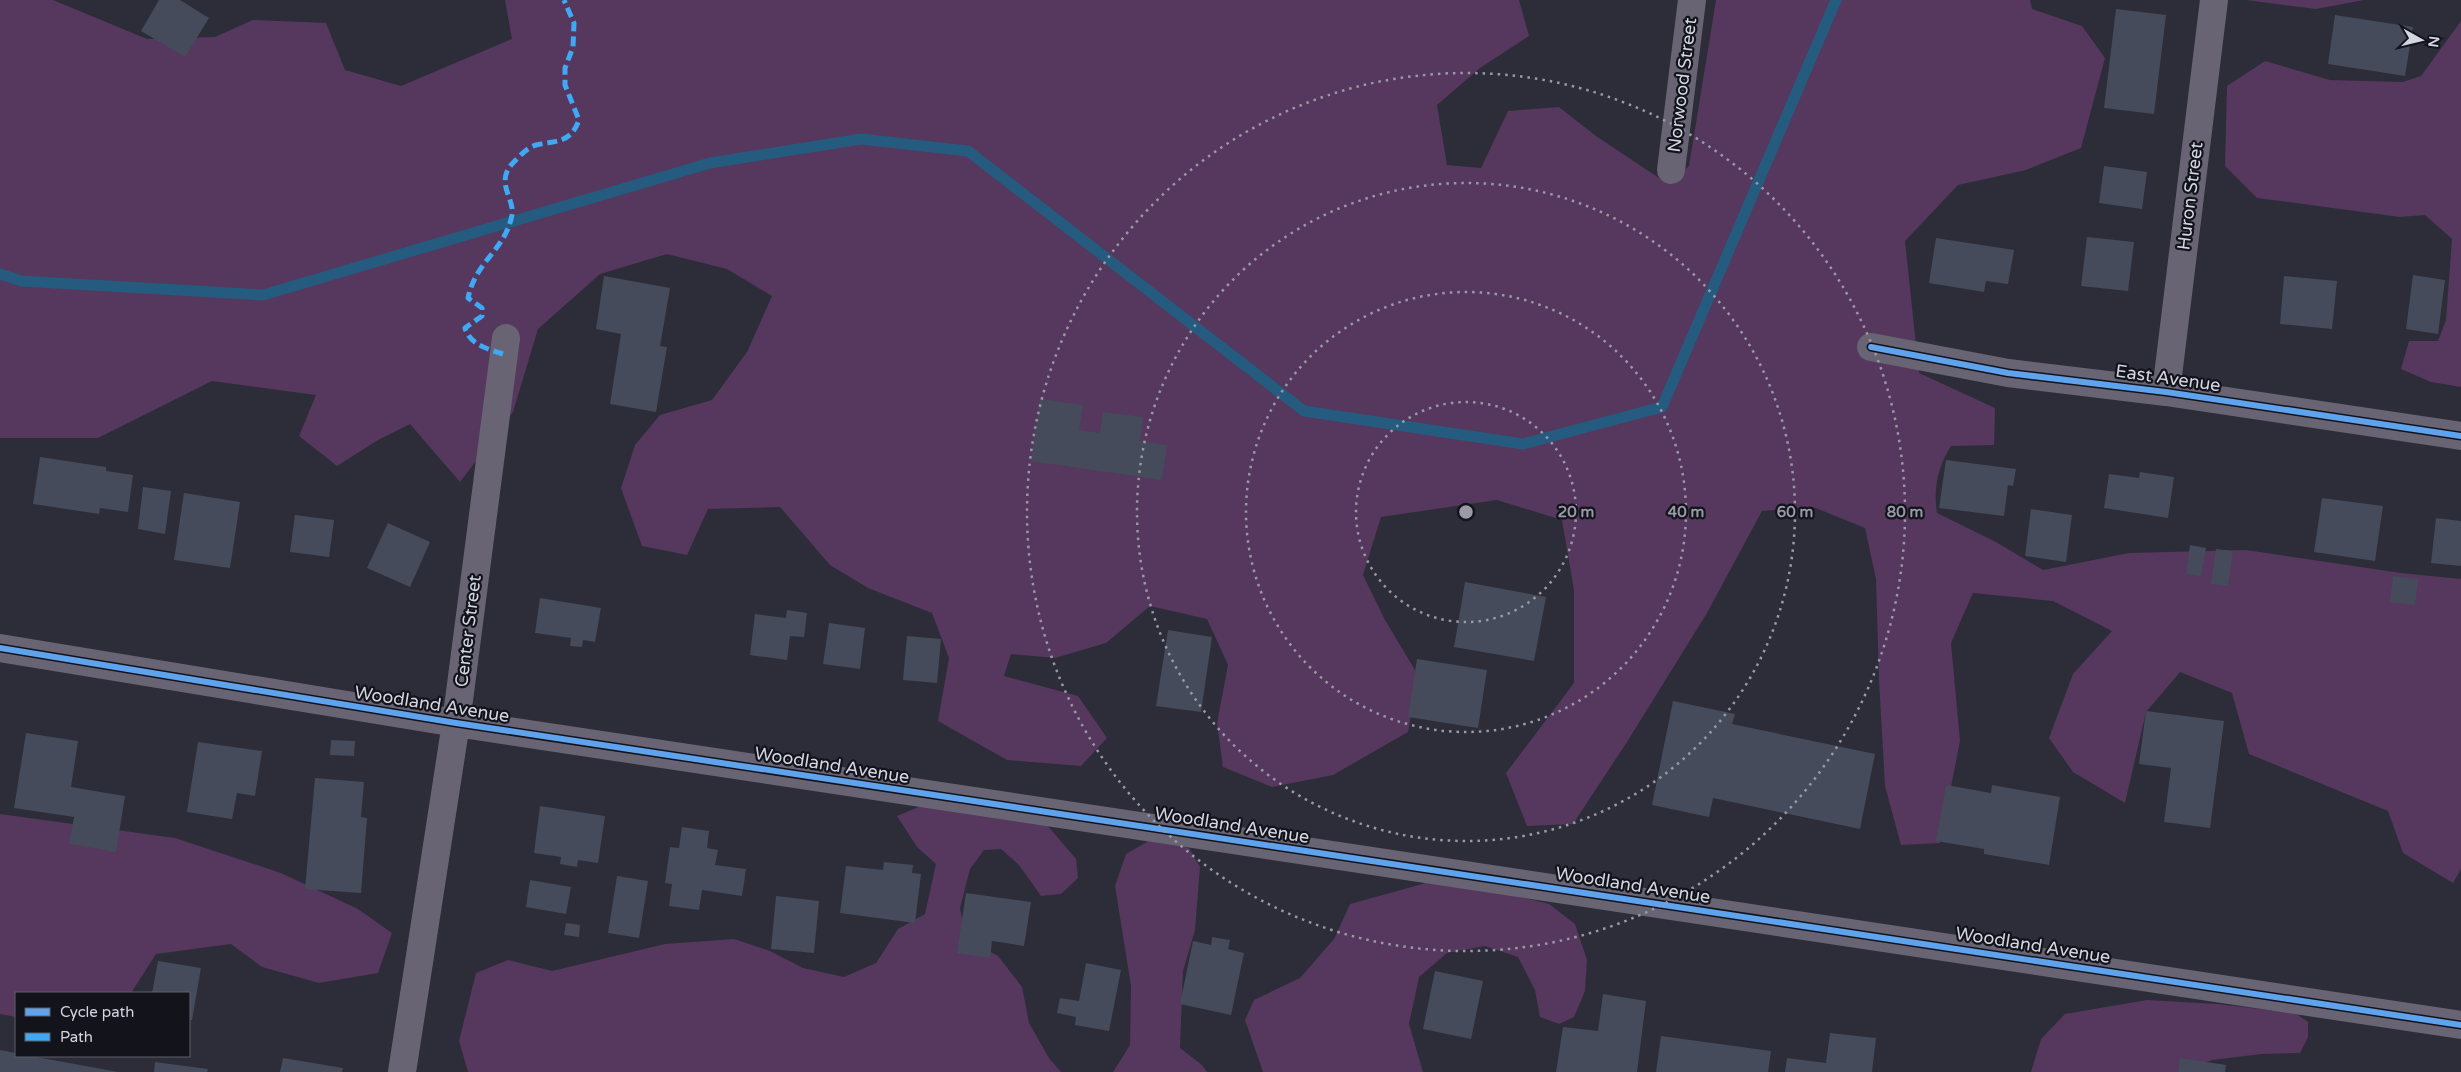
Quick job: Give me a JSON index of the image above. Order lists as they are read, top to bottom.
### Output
{
  "streets": {
    "street": [
      "Norwood Street",
      "Huron Street",
      "East Avenue",
      "Center Street",
      "Woodland Avenue"
    ]
  },
  "crossings": [
    ["Huron Street", "East Avenue"],
    ["Center Street", "Woodland Avenue"]
  ],
  "legend": ["Cycle path", "Path"],
  "north": "right",
  "rings": [
    "20 m",
    "40 m",
    "60 m",
    "80 m"
  ]
}
